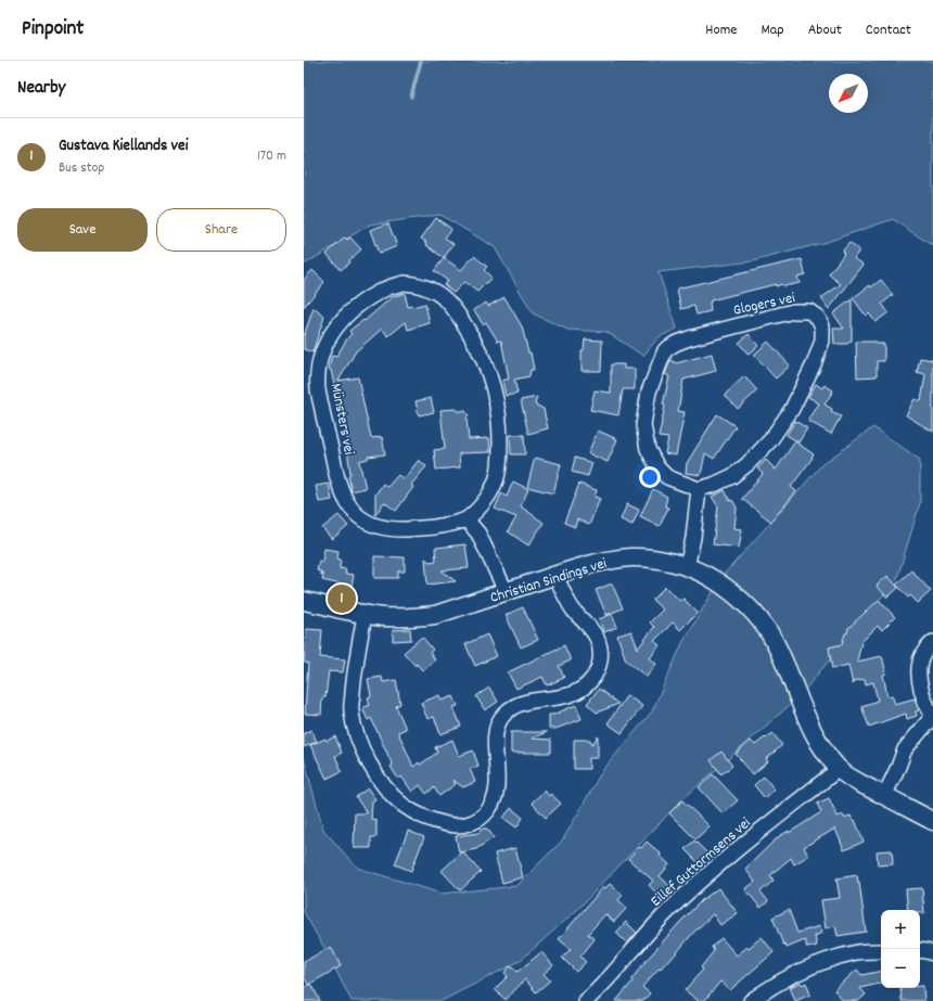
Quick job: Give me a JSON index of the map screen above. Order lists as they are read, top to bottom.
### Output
{
  "streets": {
    "street": [
      "Glogers vei",
      "Münsters vei",
      "Christian Sindings vei",
      "Eillef Guttormsens vei"
    ]
  },
  "crossings": [
    ["Christian Sindings vei", "Eillef Guttormsens vei"]
  ],
  "north": "bottom left",
  "page": {
    "header": "Pinpoint",
    "nav": [
      "Home",
      "Map",
      "About",
      "Contact"
    ],
    "heading": "Nearby",
    "list": [
      {
        "mark": "1",
        "name": "Gustava Kiellands vei",
        "note": "Bus stop",
        "value": "170 m"
      }
    ],
    "buttons": ["Save", "Share"],
    "pins": "1",
    "map_buttons": ["+", "−"]
  }
}
